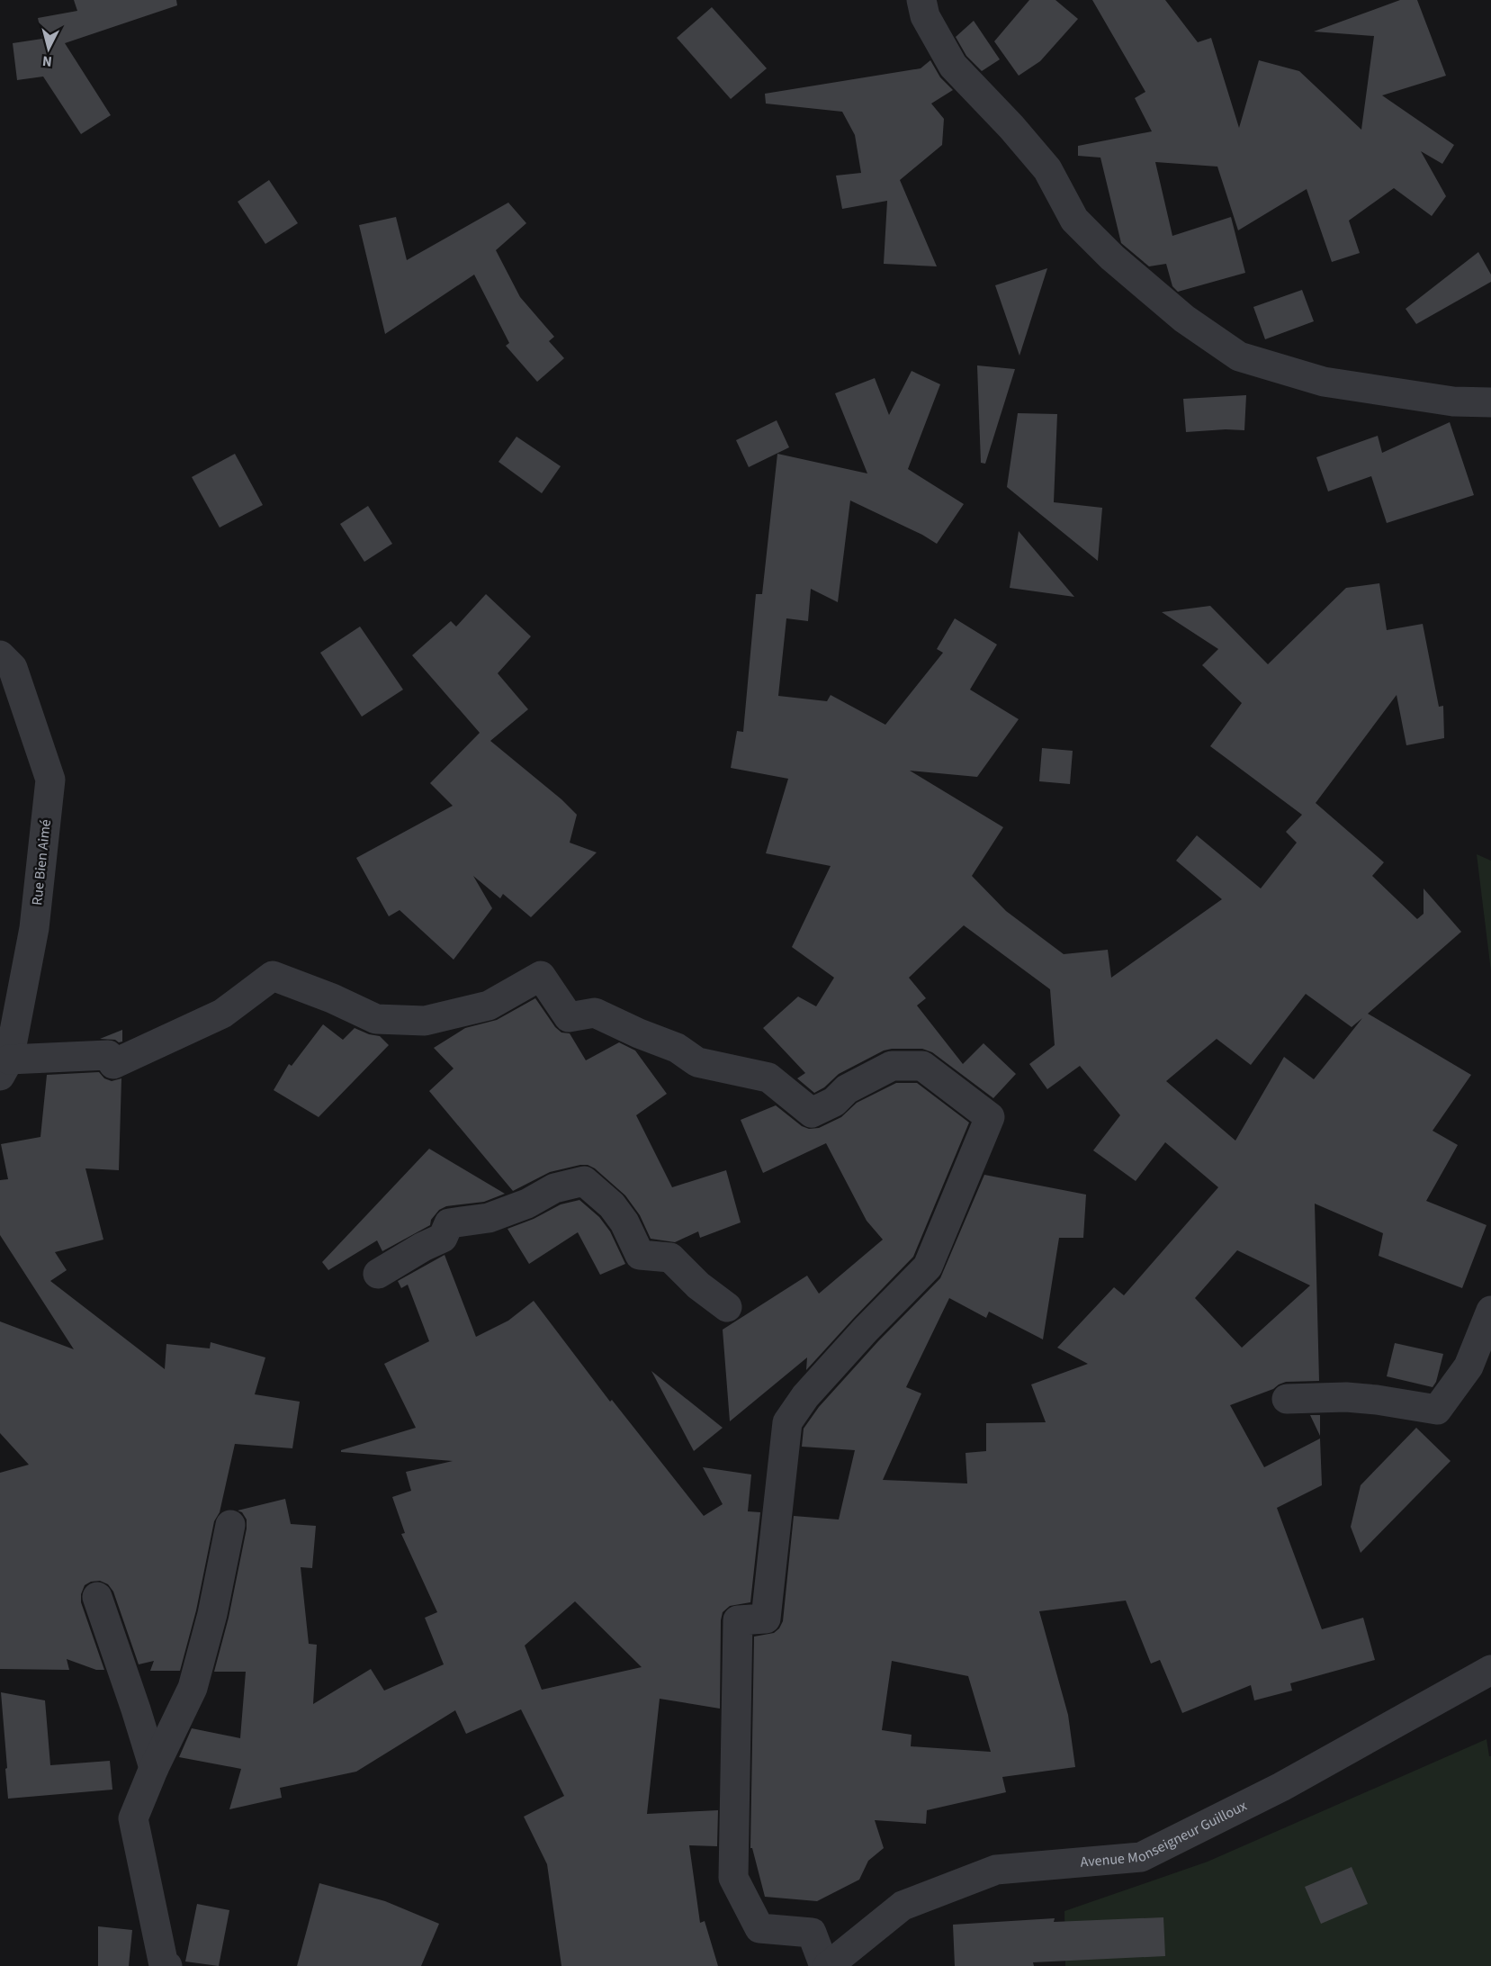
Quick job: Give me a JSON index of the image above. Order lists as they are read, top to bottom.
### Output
{
  "streets": {
    "street": ["Rue Bien Aimé", "Avenue Monseigneur Guilloux"]
  },
  "north": "bottom"
}
